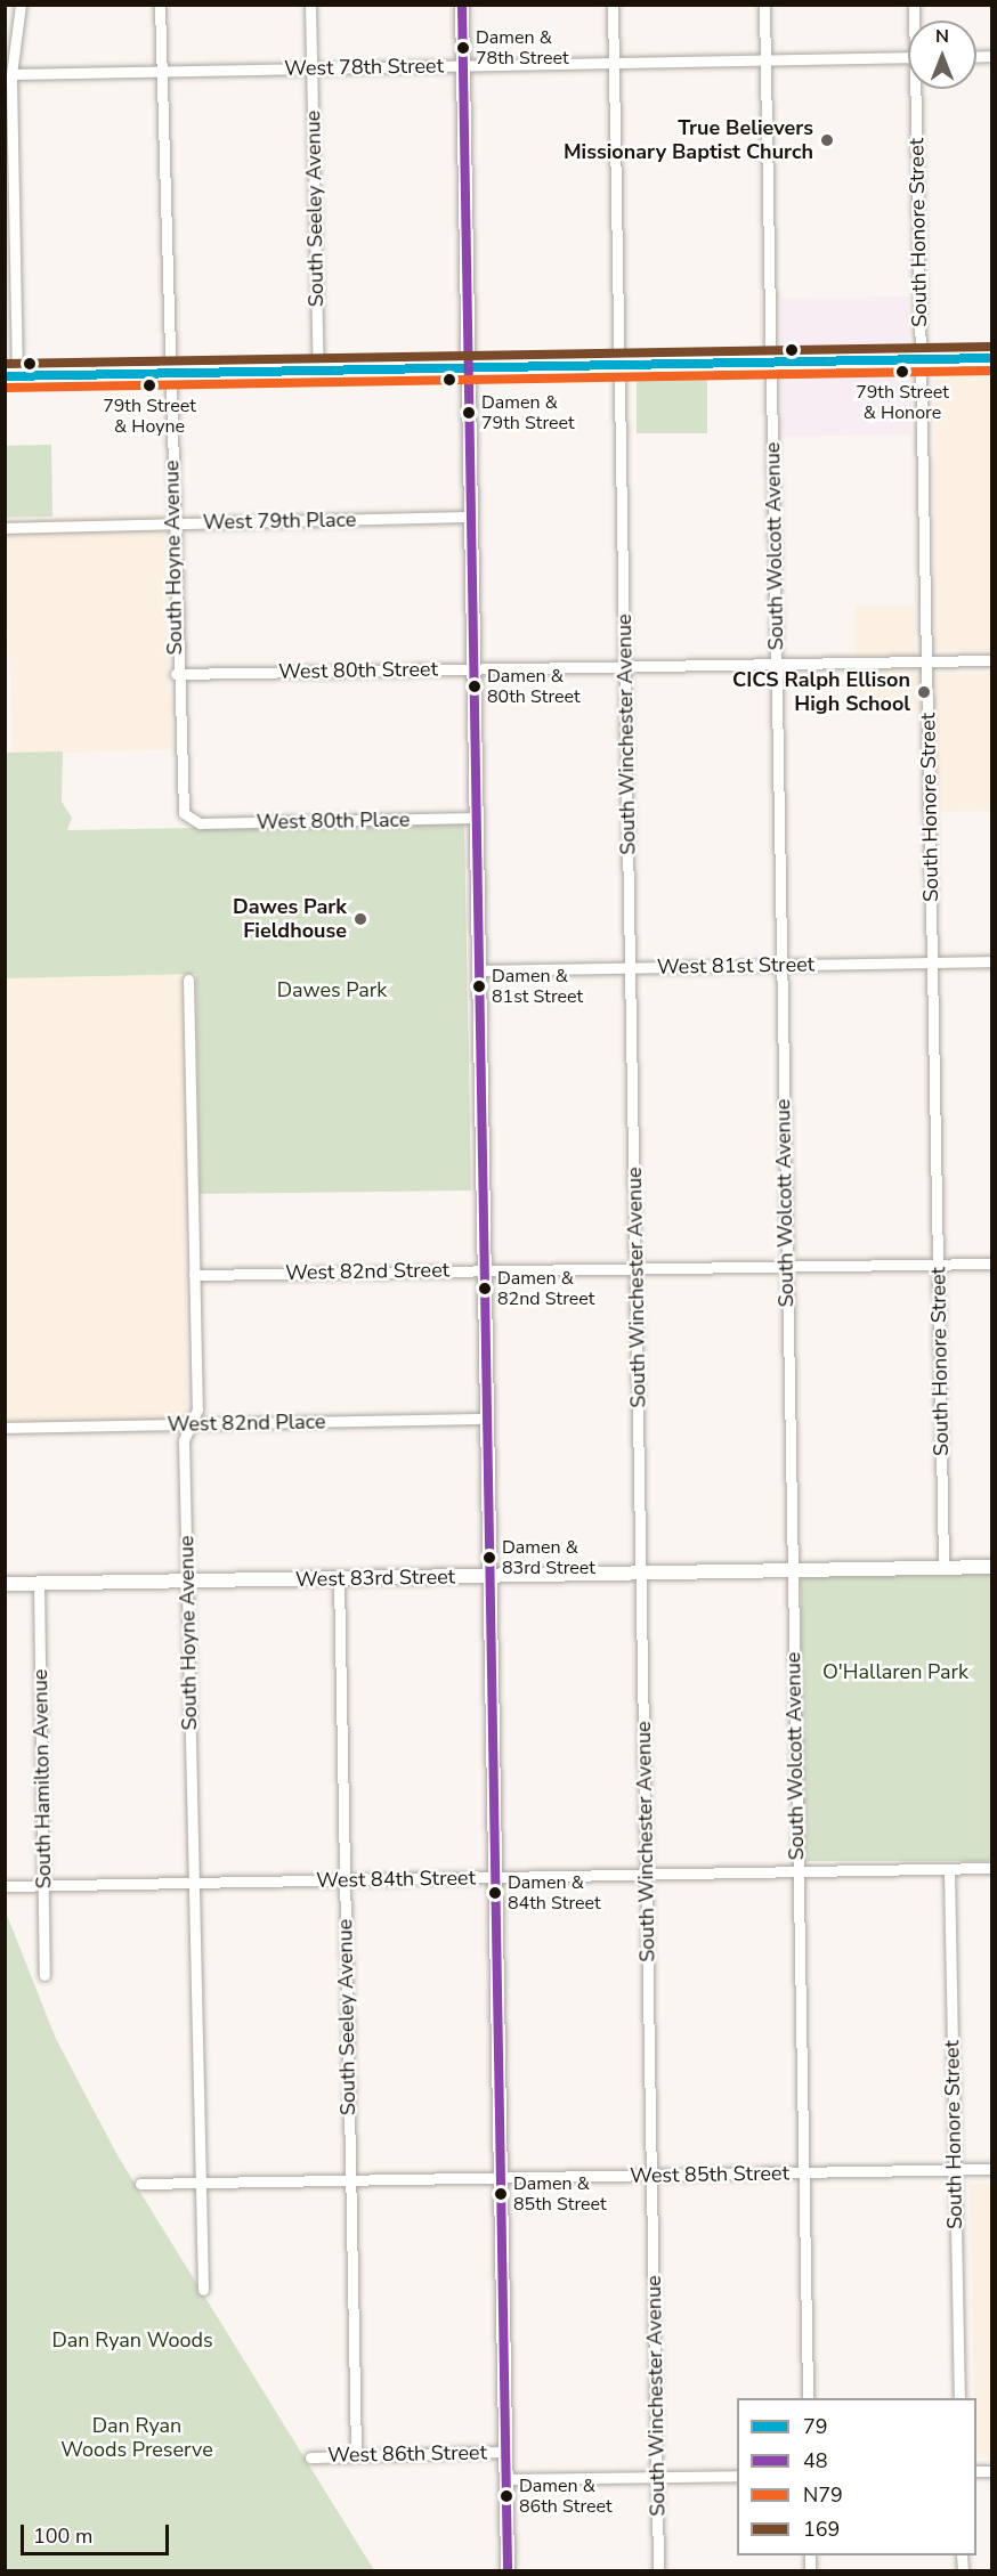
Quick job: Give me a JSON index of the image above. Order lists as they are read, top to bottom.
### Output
{
  "streets": {
    "street": [
      "West 78th Street",
      "South Seeley Avenue",
      "South Honore Street",
      "West 79th Place",
      "South Wolcott Avenue",
      "South Hoyne Avenue",
      "West 80th Street",
      "South Winchester Avenue",
      "West 80th Place",
      "West 81st Street",
      "West 82nd Street",
      "West 82nd Place",
      "West 83rd Street",
      "South Hamilton Avenue",
      "West 84th Street",
      "West 85th Street",
      "West 86th Street"
    ]
  },
  "crossings": [
    ["West 78th Street", "South Seeley Avenue"],
    ["West 78th Street", "South Wolcott Avenue"],
    ["West 78th Street", "South Hoyne Avenue"],
    ["West 78th Street", "South Winchester Avenue"],
    ["South Seeley Avenue", "West 83rd Street"],
    ["South Seeley Avenue", "West 84th Street"],
    ["South Seeley Avenue", "West 85th Street"],
    ["South Seeley Avenue", "West 86th Street"],
    ["South Honore Street", "West 80th Street"],
    ["South Honore Street", "West 81st Street"],
    ["South Honore Street", "West 82nd Street"],
    ["South Honore Street", "West 83rd Street"],
    ["South Honore Street", "West 84th Street"],
    ["South Honore Street", "West 85th Street"],
    ["West 79th Place", "South Hoyne Avenue"],
    ["South Wolcott Avenue", "West 80th Street"],
    ["South Wolcott Avenue", "West 81st Street"],
    ["South Wolcott Avenue", "West 82nd Street"],
    ["South Wolcott Avenue", "West 83rd Street"],
    ["South Wolcott Avenue", "West 84th Street"],
    ["South Wolcott Avenue", "West 85th Street"],
    ["South Hoyne Avenue", "West 80th Street"],
    ["South Hoyne Avenue", "West 80th Place"],
    ["South Hoyne Avenue", "West 82nd Street"],
    ["South Hoyne Avenue", "West 82nd Place"],
    ["South Hoyne Avenue", "West 83rd Street"],
    ["South Hoyne Avenue", "West 84th Street"],
    ["South Hoyne Avenue", "West 85th Street"],
    ["West 80th Street", "South Winchester Avenue"],
    ["South Winchester Avenue", "West 81st Street"],
    ["South Winchester Avenue", "West 82nd Street"],
    ["South Winchester Avenue", "West 83rd Street"],
    ["South Winchester Avenue", "West 84th Street"],
    ["South Winchester Avenue", "West 85th Street"],
    ["South Winchester Avenue", "West 86th Street"],
    ["West 83rd Street", "South Hamilton Avenue"],
    ["South Hamilton Avenue", "West 84th Street"]
  ],
  "parks": [
    "Dawes Park",
    "O'Hallaren Park",
    "Dan Ryan Woods",
    "Dan Ryan Woods Preserve"
  ],
  "places": [
    "Damen & 78th Street",
    "True Believers Missionary Baptist Church",
    "79th Street & Honore",
    "79th Street & Hoyne",
    "Damen & 79th Street",
    "Damen & 80th Street",
    "CICS Ralph Ellison High School",
    "Dawes Park Fieldhouse",
    "Damen & 81st Street",
    "Damen & 82nd Street",
    "Damen & 83rd Street",
    "Damen & 84th Street",
    "Damen & 85th Street",
    "Damen & 86th Street"
  ],
  "lines": [
    "transit line 48",
    "transit line 169",
    "transit line 79",
    "transit line N79"
  ],
  "legend": [
    "79",
    "48",
    "N79",
    "169"
  ],
  "scale_bar": "100 m",
  "north": "top"
}
